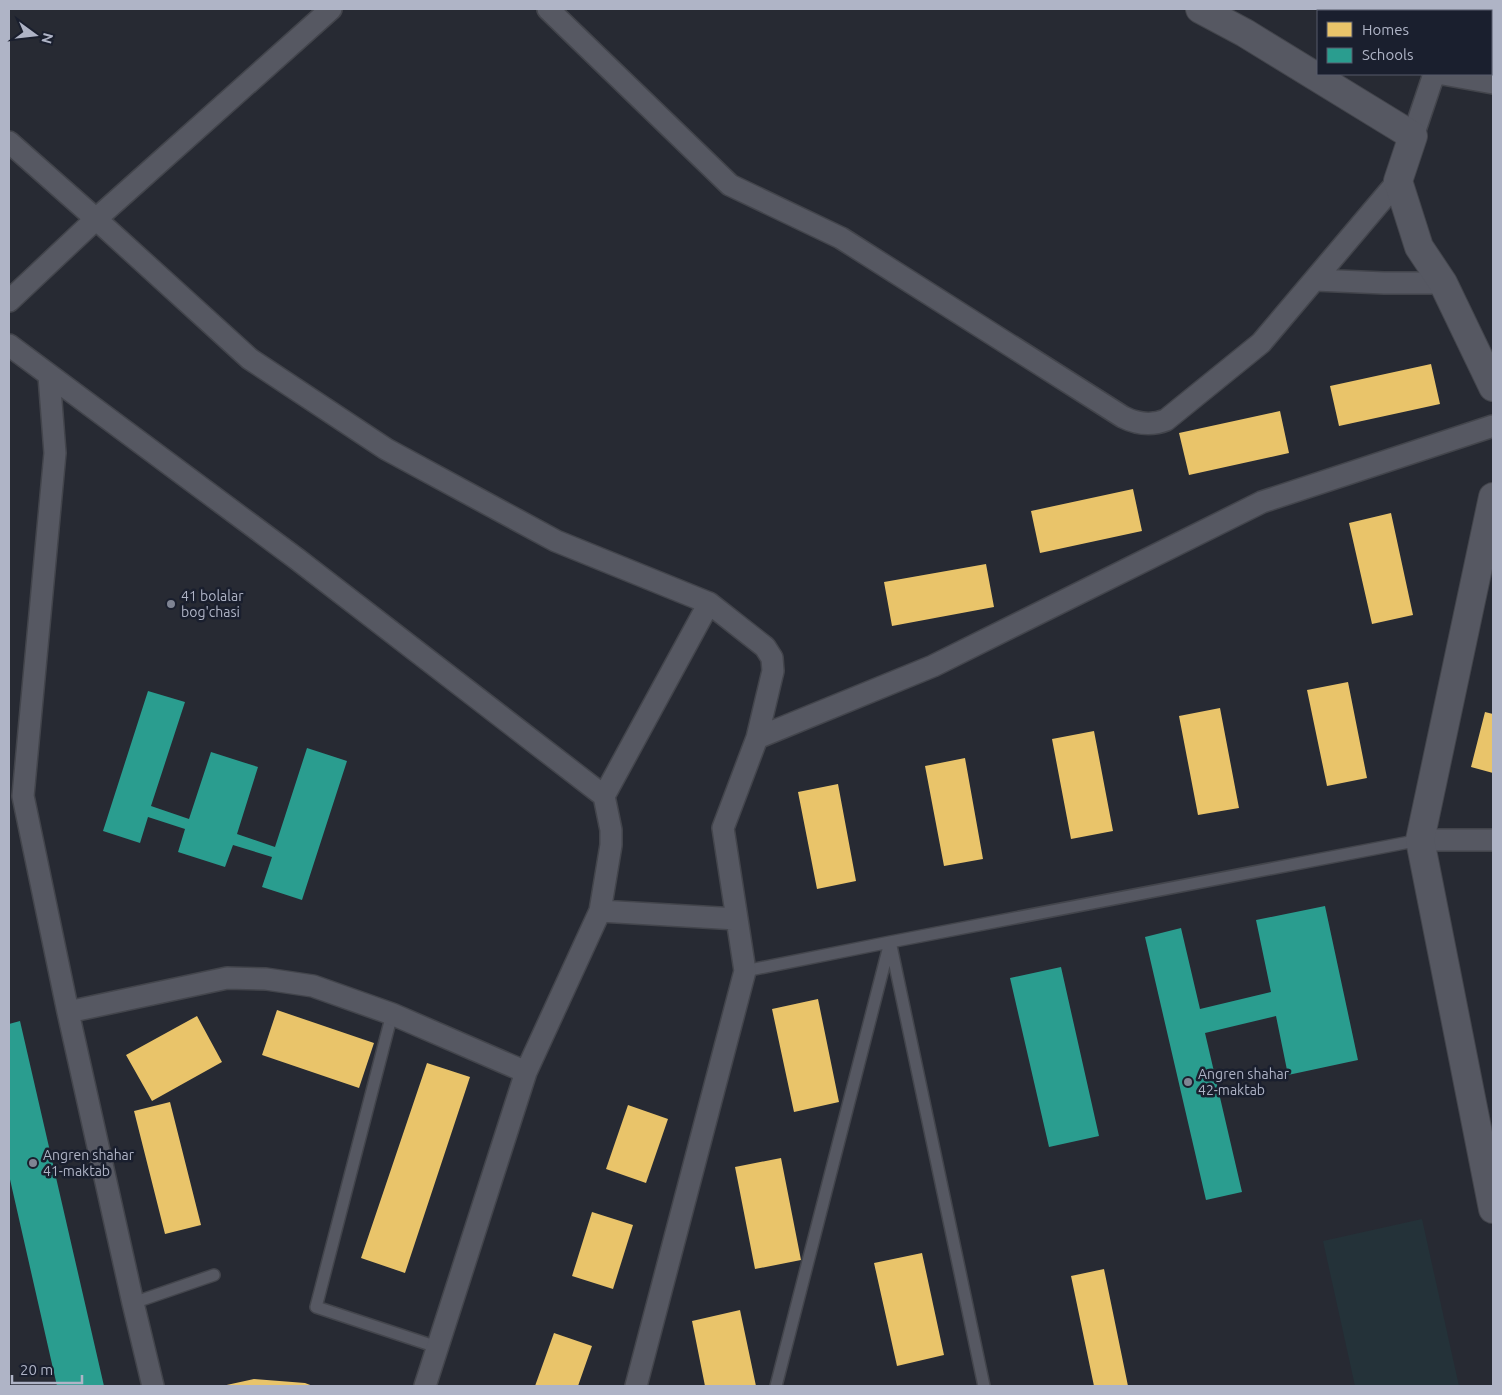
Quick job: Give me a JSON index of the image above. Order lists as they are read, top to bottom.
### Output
{
  "places": ["41 bolalar bog'chasi", "Angren shahar 42-maktab", "Angren shahar 41-maktab"],
  "legend": ["Homes", "Schools"],
  "scale_bar": "20 m",
  "north": "right"
}
